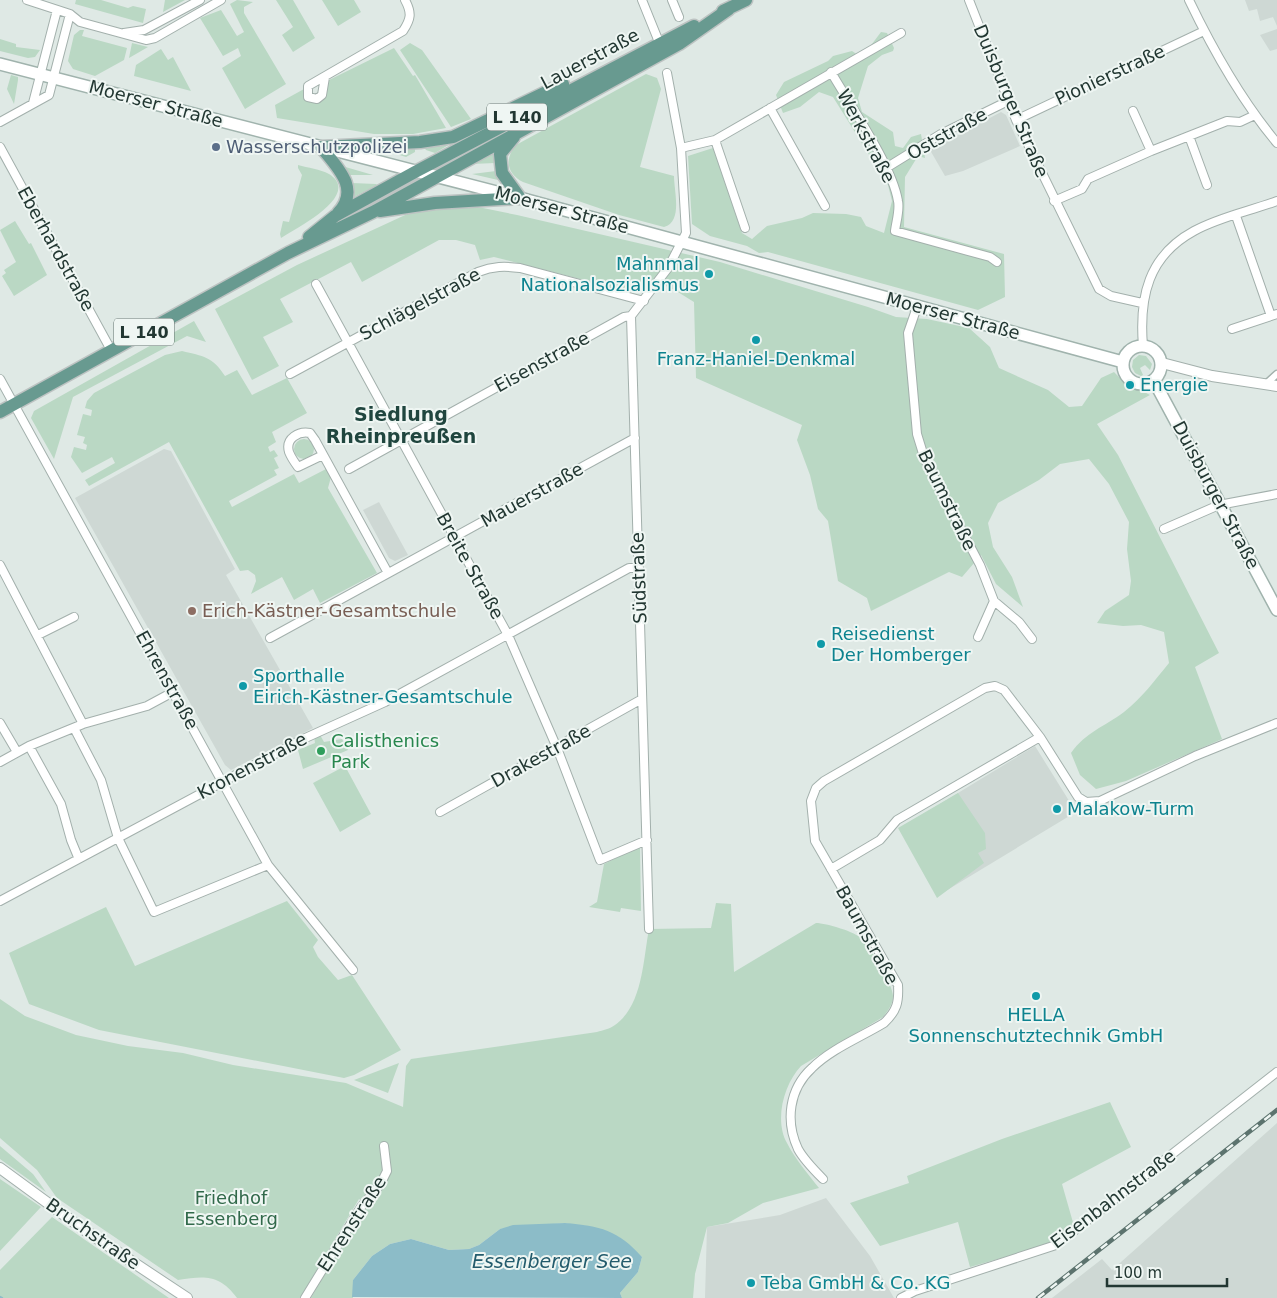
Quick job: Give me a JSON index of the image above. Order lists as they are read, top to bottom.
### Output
{
  "streets": {
    "main road": [
      "Lauerstraße",
      "Duisburger Straße",
      "Moerser Straße",
      "L 140"
    ],
    "street": [
      "Pionierstraße",
      "Oststraße",
      "Werkstraße",
      "Eberhardstraße",
      "Schlägelstraße",
      "Eisenstraße",
      "Mauerstraße",
      "Baumstraße",
      "Breite Straße",
      "Südstraße",
      "Ehrenstraße",
      "Drakestraße",
      "Kronenstraße",
      "Eisenbahnstraße",
      "Bruchstraße"
    ]
  },
  "crossings": [
    ["Lauerstraße", "Moerser Straße"],
    ["Lauerstraße", "L 140"],
    ["Pionierstraße", "Duisburger Straße"],
    ["Duisburger Straße", "Moerser Straße"],
    ["Duisburger Straße", "Oststraße"],
    ["Moerser Straße", "L 140"],
    ["Moerser Straße", "Baumstraße"],
    ["L 140", "Eberhardstraße"],
    ["L 140", "Ehrenstraße"],
    ["Oststraße", "Werkstraße"],
    ["Schlägelstraße", "Breite Straße"],
    ["Eisenstraße", "Breite Straße"],
    ["Eisenstraße", "Südstraße"],
    ["Mauerstraße", "Breite Straße"],
    ["Mauerstraße", "Südstraße"],
    ["Breite Straße", "Südstraße"],
    ["Breite Straße", "Drakestraße"],
    ["Breite Straße", "Kronenstraße"],
    ["Südstraße", "Drakestraße"],
    ["Südstraße", "Kronenstraße"],
    ["Ehrenstraße", "Kronenstraße"]
  ],
  "districts": ["Siedlung Rheinpreußen"],
  "water": ["Essenberger See"],
  "parks": ["Friedhof Essenberg"],
  "places": [
    "Wasserschutzpolizei",
    "Mahnmal Nationalsozialismus",
    "Franz-Haniel-Denkmal",
    "Energie",
    "Erich-Kästner-Gesamtschule",
    "Reisedienst Der Homberger",
    "Sporthalle Eirich-Kästner-Gesamtschule",
    "Calisthenics Park",
    "Malakow-Turm",
    "HELLA Sonnenschutztechnik GmbH",
    "Teba GmbH & Co. KG"
  ],
  "scale_bar": "100 m"
}
